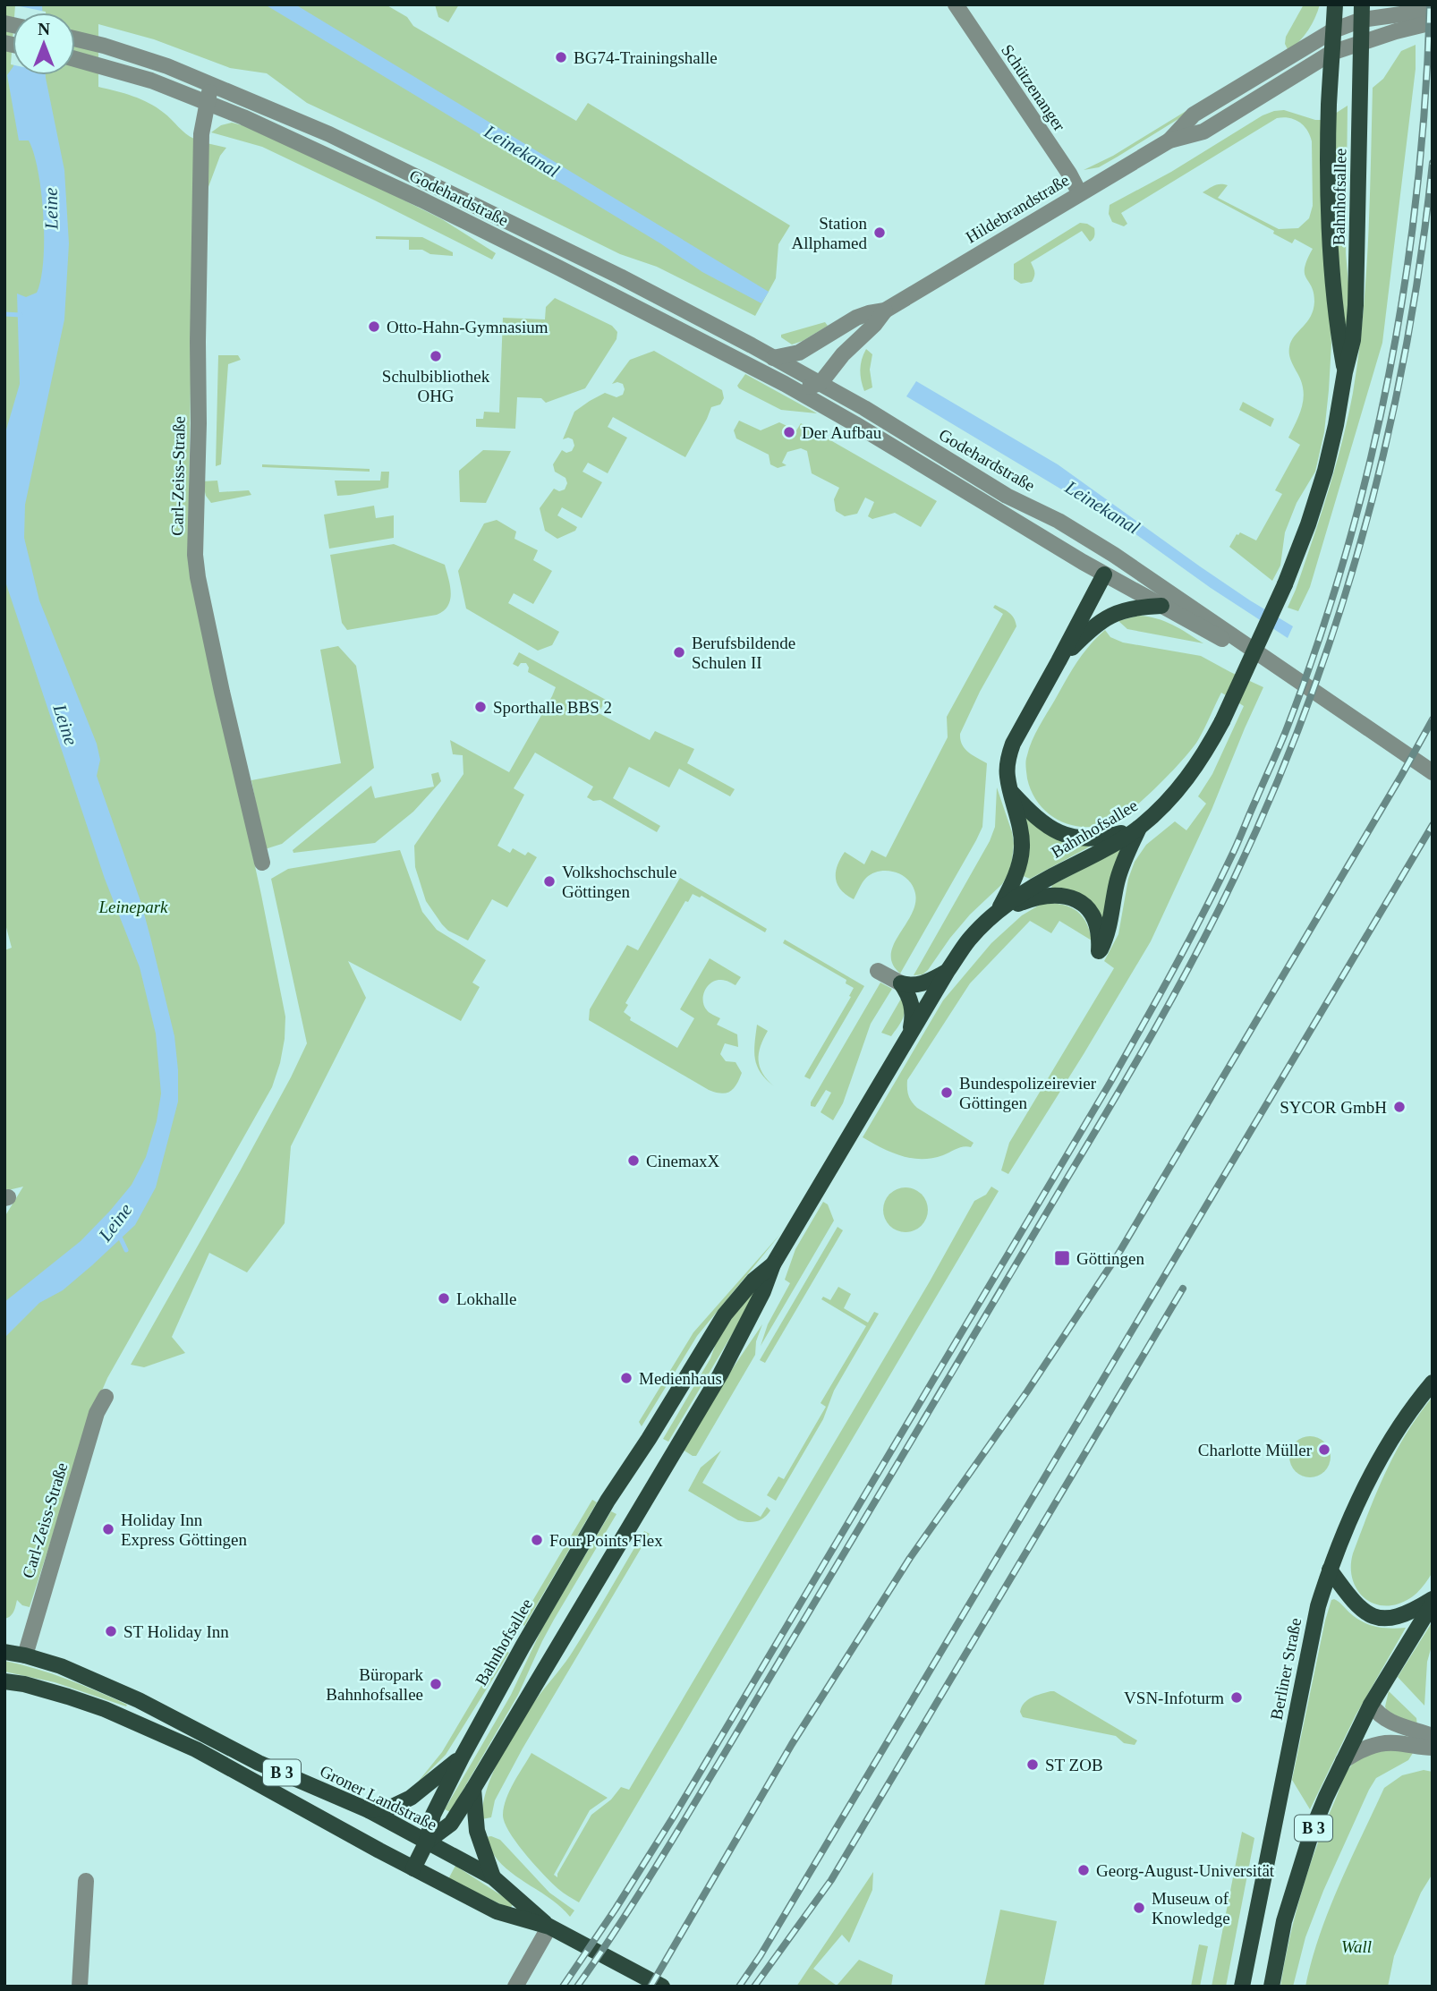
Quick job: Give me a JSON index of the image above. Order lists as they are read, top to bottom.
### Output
{
  "streets": {
    "main road": [
      "Bahnhofsallee",
      "Berliner Straße",
      "B 3",
      "Groner Landstraße"
    ],
    "street": [
      "Schützenanger",
      "Godehardstraße",
      "Hildebrandstraße",
      "Carl-Zeiss-Straße"
    ]
  },
  "crossings": [
    ["Schützenanger", "Hildebrandstraße"],
    ["Bahnhofsallee", "Hildebrandstraße"],
    ["Bahnhofsallee", "Groner Landstraße"],
    ["Godehardstraße", "Hildebrandstraße"],
    ["Godehardstraße", "Carl-Zeiss-Straße"],
    ["Carl-Zeiss-Straße", "Groner Landstraße"]
  ],
  "water": ["Leinekanal", "Leine"],
  "parks": ["Leinepark", "Wall"],
  "places": {
    "other": [
      "BG74-Trainingshalle",
      "Station Allphamed",
      "Otto-Hahn-Gymnasium",
      "Schulbibliothek OHG",
      "Der Aufbau",
      "Berufsbildende Schulen II",
      "Sporthalle BBS 2",
      "Volkshochschule Göttingen",
      "Bundespolizeirevier Göttingen",
      "SYCOR GmbH",
      "CinemaxX",
      "Lokhalle",
      "Medienhaus",
      "Charlotte Müller",
      "Holiday Inn Express Göttingen",
      "Four Points Flex",
      "ST Holiday Inn",
      "Büropark Bahnhofsallee",
      "VSN-Infoturm",
      "ST ZOB",
      "Georg-August-Universität",
      "Museuʍ of Knowledge"
    ],
    "transit": ["Göttingen"]
  },
  "north": "top"
}
